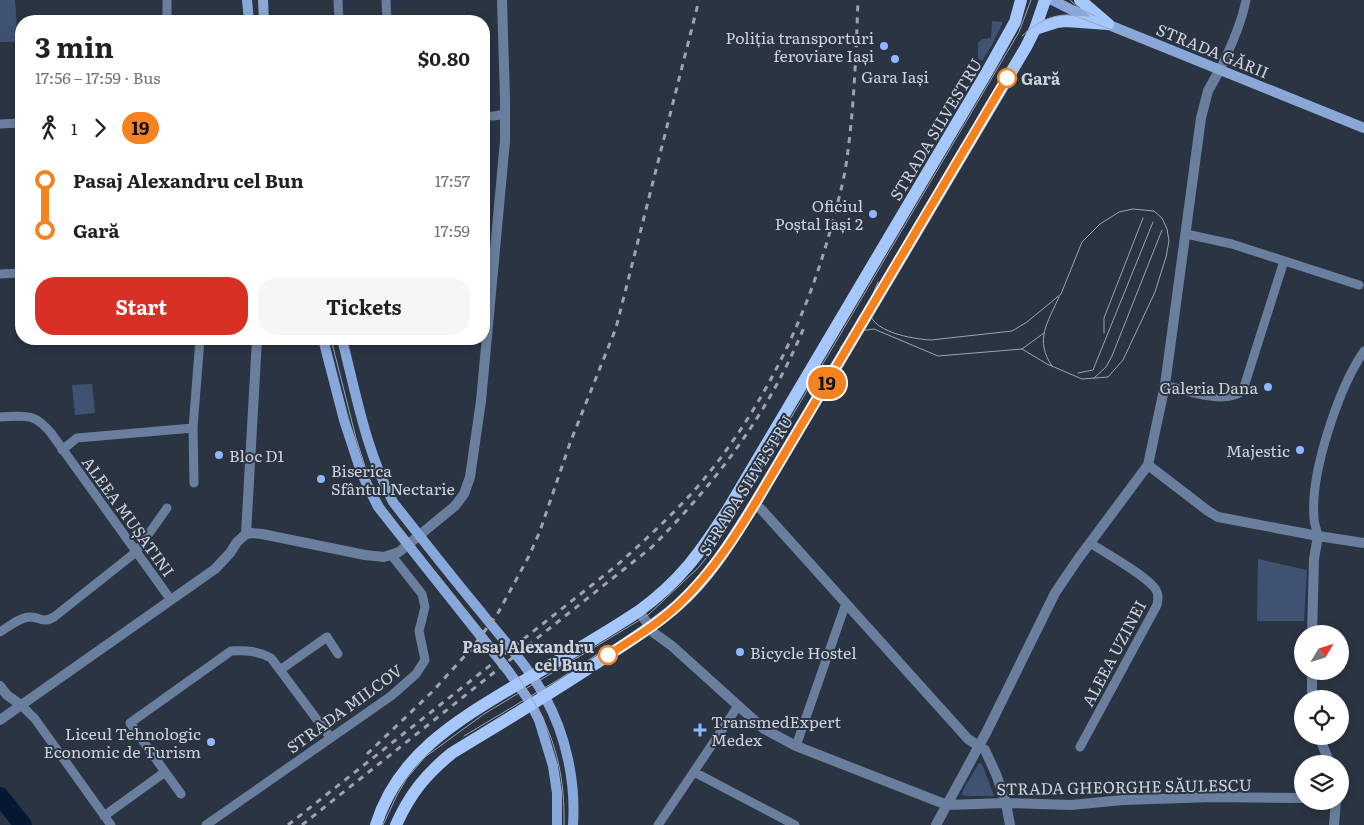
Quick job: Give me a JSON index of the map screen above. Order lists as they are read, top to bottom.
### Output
{
  "streets": {
    "main road": ["STRADA GĂRII", "STRADA SILVESTRU"],
    "street": [
      "ALEEA MUȘATINI",
      "ALEEA UZINEI",
      "STRADA MILCOV",
      "STRADA GHEORGHE SĂULESCU"
    ]
  },
  "places": {
    "other": [
      "Poliția transporturi feroviare Iași",
      "Gara Iași",
      "Gară",
      "Oficiul Poștal Iași 2",
      "Galeria Dana",
      "Majestic",
      "Bloc D1",
      "Biserica Sfântul Nectarie",
      "Bicycle Hostel",
      "Pasaj Alexandru cel Bun",
      "Liceul Tehnologic Economic de Turism"
    ],
    "health": ["TransmedExpert Medex"]
  },
  "lines": ["bus line 19"],
  "north": "top right",
  "page": {
    "on_map": "19",
    "heading": ["3 min", "17:56 – 17:59 · Bus", "$0.80"],
    "legs": ["1", "19"],
    "list": [
      {
        "name": "Pasaj Alexandru cel Bun",
        "value": "17:57"
      },
      {
        "name": "Gară",
        "value": "17:59"
      }
    ],
    "buttons": ["Start", "Tickets"]
  }
}
